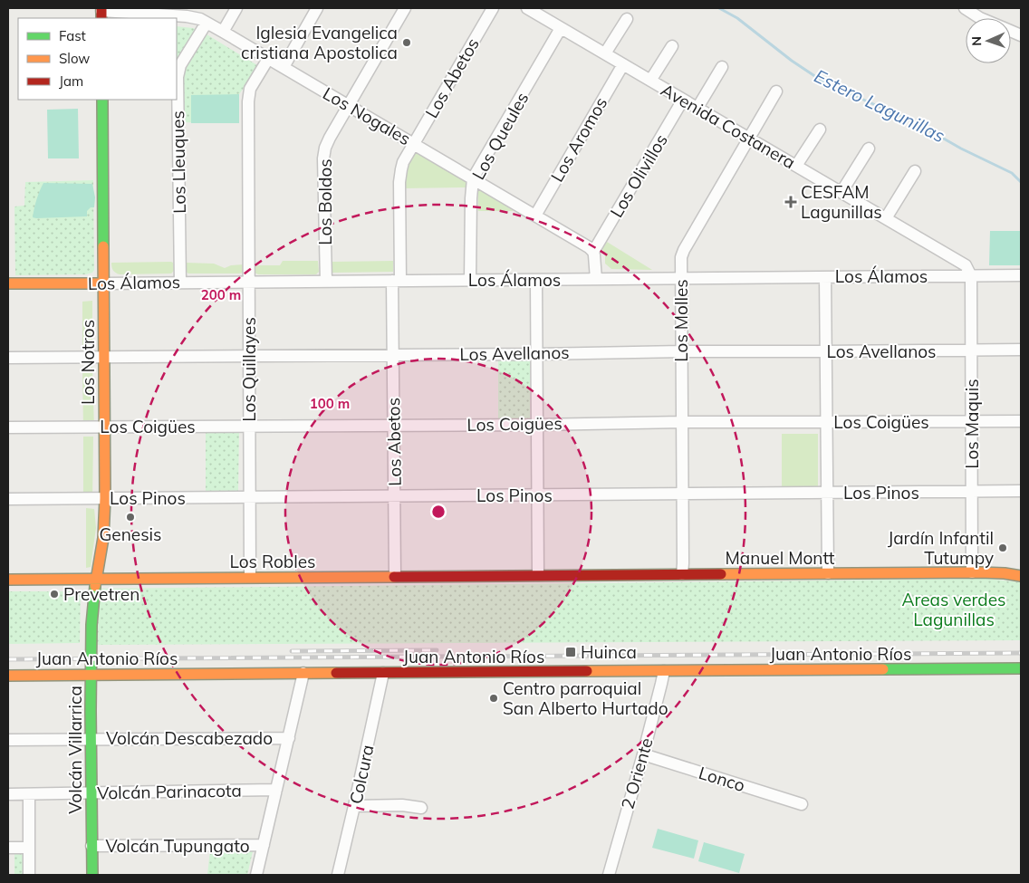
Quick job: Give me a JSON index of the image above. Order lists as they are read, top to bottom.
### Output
{
  "streets": {
    "main road": [
      "Los Álamos",
      "Los Notros",
      "Manuel Montt",
      "Los Robles",
      "Juan Antonio Ríos",
      "Volcán Villarrica"
    ],
    "street": [
      "Los Abetos",
      "Los Nogales",
      "Avenida Costanera",
      "Los Queules",
      "Los Aromos",
      "Los Lleuques",
      "Los Olivillos",
      "Los Boldos",
      "Los Molles",
      "Los Avellanos",
      "Los Quillayes",
      "Los Coigües",
      "Los Maquis",
      "Los Pinos",
      "Volcán Descabezado",
      "2 Oriente",
      "Colcura",
      "Lonco",
      "Volcán Parinacota",
      "Volcán Tupungato"
    ]
  },
  "crossings": [
    ["Los Abetos", "Los Nogales"],
    ["Los Abetos", "Los Álamos"],
    ["Los Abetos", "Los Avellanos"],
    ["Los Abetos", "Los Coigües"],
    ["Los Abetos", "Los Pinos"],
    ["Los Abetos", "Los Robles"],
    ["Los Nogales", "Los Queules"],
    ["Los Nogales", "Los Aromos"],
    ["Los Nogales", "Los Lleuques"],
    ["Los Nogales", "Los Olivillos"],
    ["Los Nogales", "Los Boldos"],
    ["Los Nogales", "Los Quillayes"],
    ["Avenida Costanera", "Los Queules"],
    ["Avenida Costanera", "Los Aromos"],
    ["Avenida Costanera", "Los Olivillos"],
    ["Avenida Costanera", "Los Álamos"],
    ["Avenida Costanera", "Los Molles"],
    ["Avenida Costanera", "Los Maquis"],
    ["Los Queules", "Los Álamos"],
    ["Los Lleuques", "Los Álamos"],
    ["Los Boldos", "Los Álamos"],
    ["Los Álamos", "Los Molles"],
    ["Los Álamos", "Los Notros"],
    ["Los Álamos", "Los Quillayes"],
    ["Los Álamos", "Los Maquis"],
    ["Los Molles", "Los Avellanos"],
    ["Los Molles", "Los Coigües"],
    ["Los Molles", "Los Pinos"],
    ["Los Molles", "Manuel Montt"],
    ["Los Avellanos", "Los Notros"],
    ["Los Avellanos", "Los Quillayes"],
    ["Los Avellanos", "Los Maquis"],
    ["Los Notros", "Los Coigües"],
    ["Los Notros", "Los Pinos"],
    ["Los Notros", "Los Robles"],
    ["Los Notros", "Volcán Villarrica"],
    ["Los Quillayes", "Los Coigües"],
    ["Los Quillayes", "Los Pinos"],
    ["Los Quillayes", "Los Robles"],
    ["Los Coigües", "Los Maquis"],
    ["Los Maquis", "Los Pinos"],
    ["Los Maquis", "Manuel Montt"],
    ["Manuel Montt", "Los Robles"],
    ["Juan Antonio Ríos", "Volcán Villarrica"],
    ["Juan Antonio Ríos", "2 Oriente"],
    ["Juan Antonio Ríos", "Colcura"],
    ["Volcán Descabezado", "Volcán Villarrica"],
    ["Volcán Villarrica", "Volcán Parinacota"],
    ["Volcán Villarrica", "Volcán Tupungato"],
    ["2 Oriente", "Lonco"]
  ],
  "water": ["Estero Lagunillas"],
  "parks": ["Areas verdes Lagunillas"],
  "places": {
    "other": [
      "Iglesia Evangelica cristiana Apostolica",
      "Genesis",
      "Jardín Infantil Tutumpy",
      "Prevetren",
      "Centro parroquial San Alberto Hurtado"
    ],
    "health": ["CESFAM Lagunillas"],
    "transit": ["Huinca"]
  },
  "legend": ["Fast", "Slow", "Jam"],
  "north": "left",
  "rings": ["200 m", "100 m"]
}
